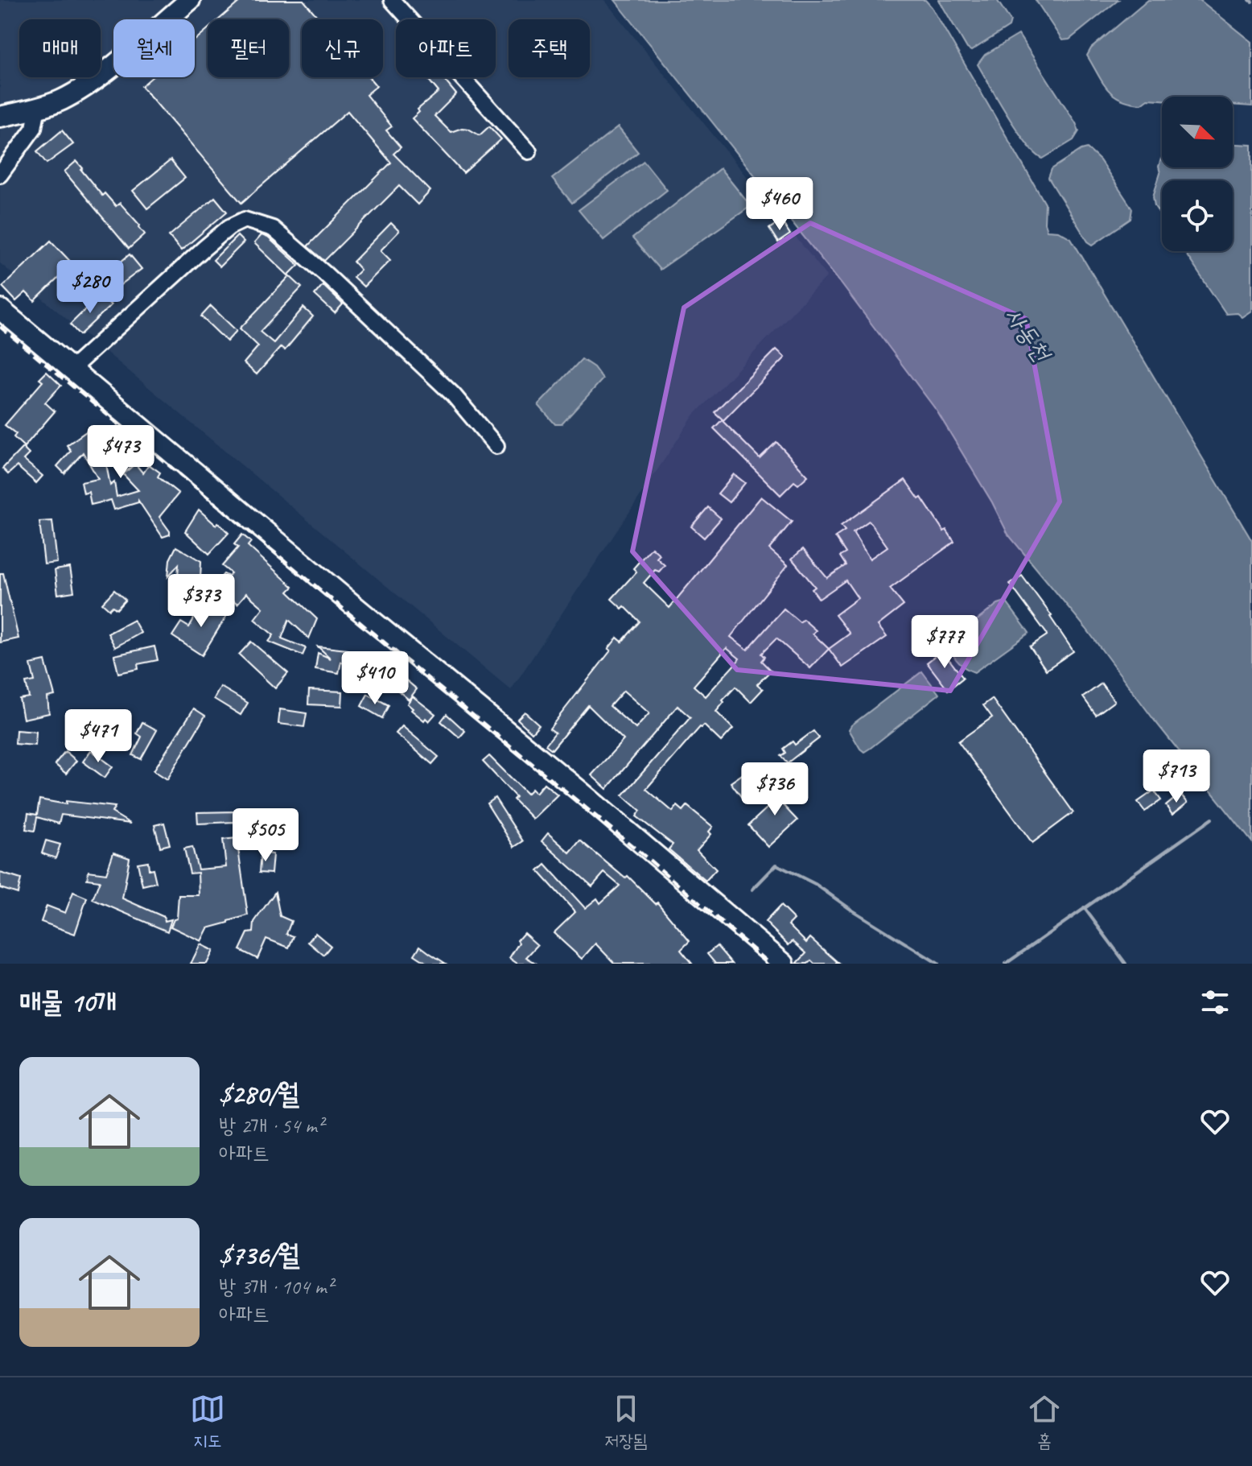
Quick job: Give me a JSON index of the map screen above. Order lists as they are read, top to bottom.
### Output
{
  "water": ["사동천"],
  "north": "bottom right",
  "page": {
    "chip": [
      "매매",
      "월세",
      "필터",
      "신규",
      "아파트",
      "주택"
    ],
    "price": [
      "$460",
      "$280",
      "$473",
      "$373",
      "$777",
      "$410",
      "$471",
      "$713",
      "$736",
      "$505"
    ],
    "heading": "매물 10개",
    "list": [
      {
        "name": "$280/월",
        "note": "방 2개 · 54 m² · 아파트"
      },
      {
        "name": "$736/월",
        "note": "방 3개 · 104 m² · 아파트"
      }
    ],
    "tabs": ["지도", "저장됨", "홈"]
  }
}
